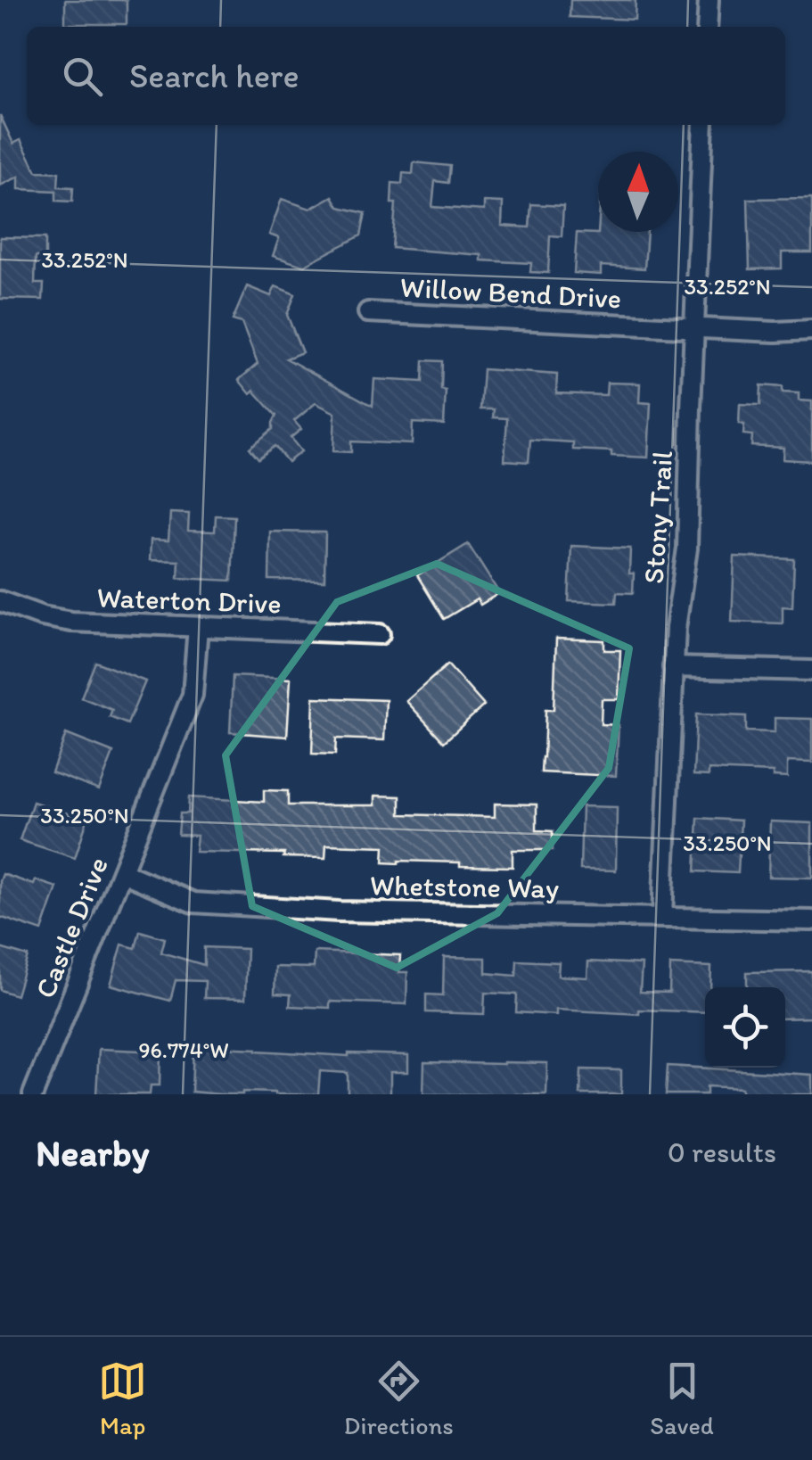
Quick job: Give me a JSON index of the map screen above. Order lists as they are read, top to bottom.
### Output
{
  "streets": {
    "street": [
      "Willow Bend Drive",
      "Stony Trail",
      "Waterton Drive",
      "Whetstone Way",
      "Castle Drive"
    ]
  },
  "crossings": [
    ["Willow Bend Drive", "Stony Trail"],
    ["Stony Trail", "Whetstone Way"],
    ["Waterton Drive", "Castle Drive"],
    ["Whetstone Way", "Castle Drive"]
  ],
  "north": "top",
  "page": {
    "search": "Search here",
    "heading": ["Nearby", "0 results"],
    "nav": ["Map", "Directions", "Saved"]
  },
  "coordinates": ["33.252°N", "33.250°N", "96.774°W"]
}
